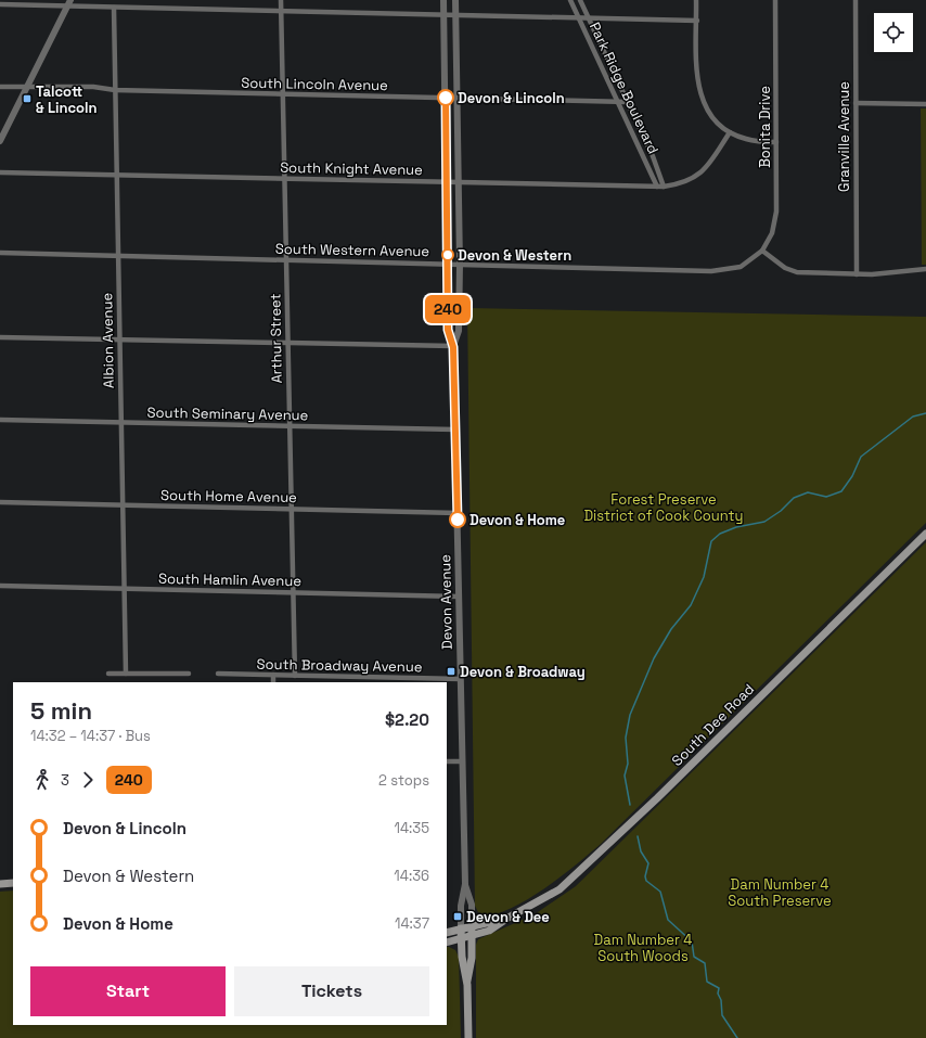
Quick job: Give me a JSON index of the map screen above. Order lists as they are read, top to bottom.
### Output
{
  "streets": {
    "main road": ["Devon Avenue", "South Dee Road"],
    "street": [
      "South Lincoln Avenue",
      "Park Ridge Boulevard",
      "Bonita Drive",
      "Granville Avenue",
      "South Knight Avenue",
      "South Western Avenue",
      "Arthur Street",
      "Albion Avenue",
      "South Seminary Avenue",
      "South Home Avenue",
      "South Hamlin Avenue",
      "South Broadway Avenue"
    ]
  },
  "crossings": [
    ["South Lincoln Avenue", "Park Ridge Boulevard"],
    ["South Lincoln Avenue", "Arthur Street"],
    ["South Lincoln Avenue", "Albion Avenue"],
    ["South Lincoln Avenue", "Devon Avenue"],
    ["Park Ridge Boulevard", "South Knight Avenue"],
    ["Bonita Drive", "South Western Avenue"],
    ["South Knight Avenue", "Arthur Street"],
    ["South Knight Avenue", "Albion Avenue"],
    ["South Knight Avenue", "Devon Avenue"],
    ["South Western Avenue", "Arthur Street"],
    ["South Western Avenue", "Albion Avenue"],
    ["South Western Avenue", "Devon Avenue"],
    ["Arthur Street", "South Seminary Avenue"],
    ["Arthur Street", "South Home Avenue"],
    ["Arthur Street", "South Hamlin Avenue"],
    ["Arthur Street", "South Broadway Avenue"],
    ["Albion Avenue", "South Seminary Avenue"],
    ["Albion Avenue", "South Home Avenue"],
    ["Albion Avenue", "South Hamlin Avenue"],
    ["South Seminary Avenue", "Devon Avenue"],
    ["South Home Avenue", "Devon Avenue"],
    ["South Hamlin Avenue", "Devon Avenue"],
    ["Devon Avenue", "South Broadway Avenue"],
    ["Devon Avenue", "South Dee Road"]
  ],
  "parks": ["Forest Preserve District of Cook County", "Dam Number 4 South Preserve", "Dam Number 4 South Woods"],
  "places": {
    "other": ["Devon & Lincoln", "Devon & Western", "Devon & Home"],
    "transit": ["Talcott & Lincoln", "Devon & Broadway", "Devon & Dee"]
  },
  "lines": ["bus line 240"],
  "page": {
    "on_map": "240",
    "heading": ["5 min", "14:32 – 14:37 · Bus", "$2.20"],
    "legs": ["3", "240", "2 stops"],
    "list": [
      {
        "name": "Devon & Lincoln",
        "value": "14:35"
      },
      {
        "name": "Devon & Western",
        "value": "14:36"
      },
      {
        "name": "Devon & Home",
        "value": "14:37"
      }
    ],
    "buttons": ["Start", "Tickets"]
  }
}
